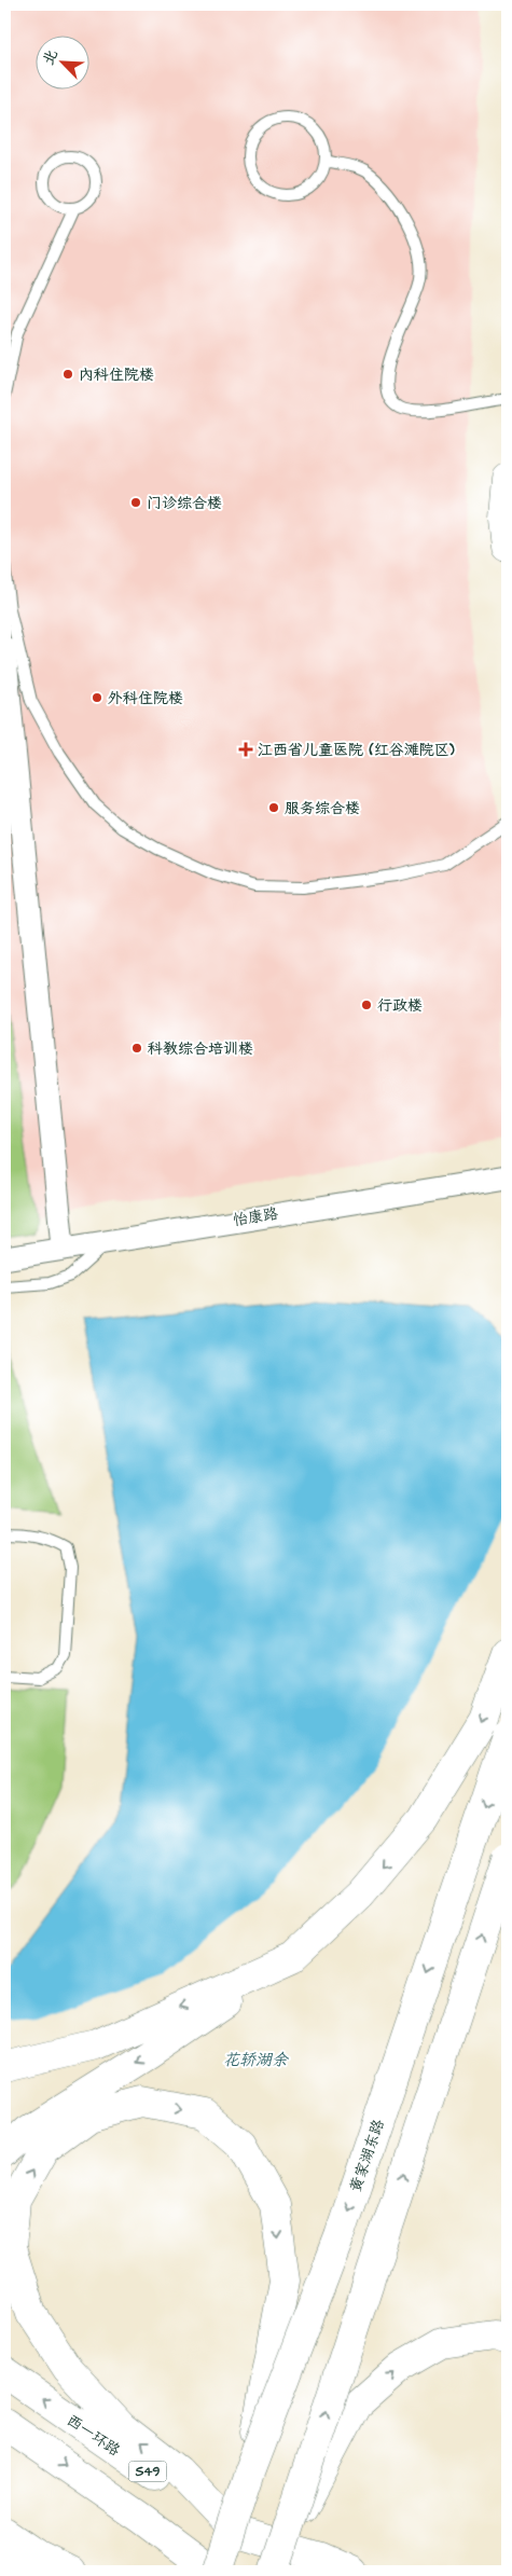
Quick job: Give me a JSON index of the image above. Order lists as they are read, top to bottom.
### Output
{
  "streets": {
    "main road": ["黄家湖东路", "西一环路", "S49"],
    "street": ["怡康路"]
  },
  "water": ["花轿湖余"],
  "places": {
    "other": [
      "内科住院楼",
      "门诊综合楼",
      "外科住院楼",
      "服务综合楼",
      "行政楼",
      "科教综合培训楼"
    ],
    "health": ["江西省儿童医院 (红谷滩院区)"]
  },
  "north": "top left"
}
